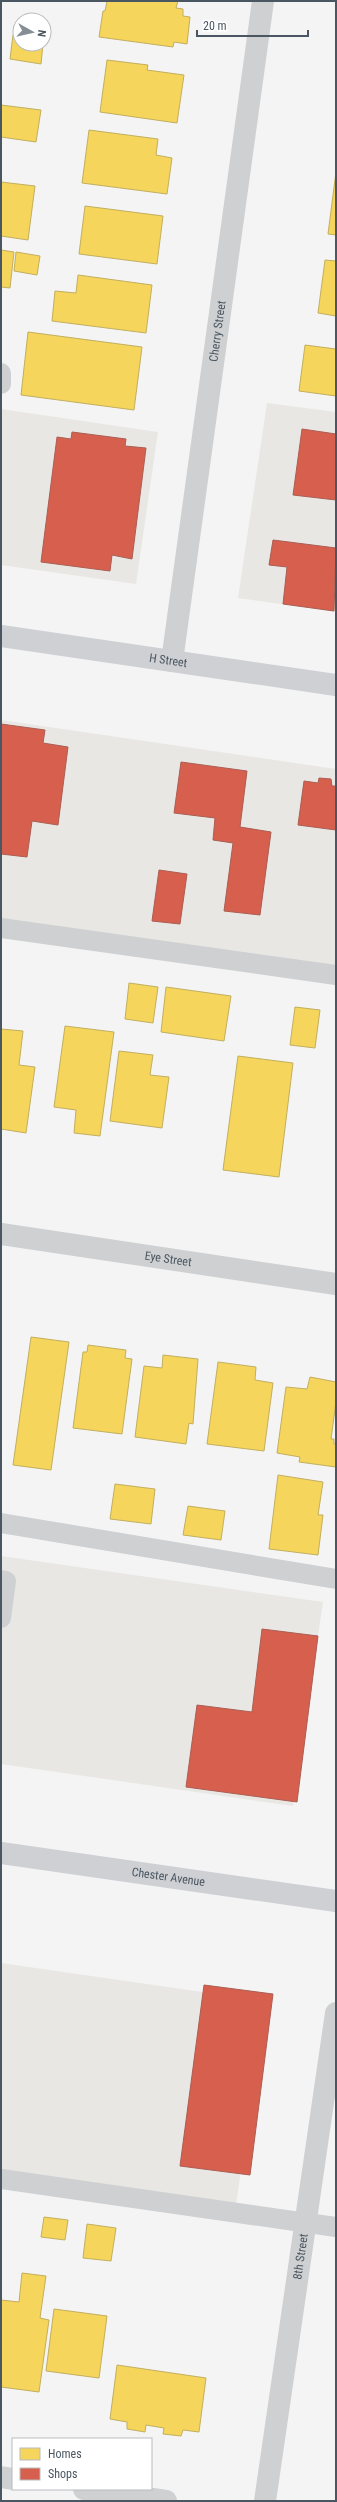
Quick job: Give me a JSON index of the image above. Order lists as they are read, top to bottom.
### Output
{
  "streets": {
    "street": [
      "Cherry Street",
      "H Street",
      "Eye Street",
      "Chester Avenue",
      "8th Street"
    ]
  },
  "crossings": [
    ["Cherry Street", "H Street"]
  ],
  "legend": ["Homes", "Shops"],
  "scale_bar": "20 m",
  "north": "right"
}
